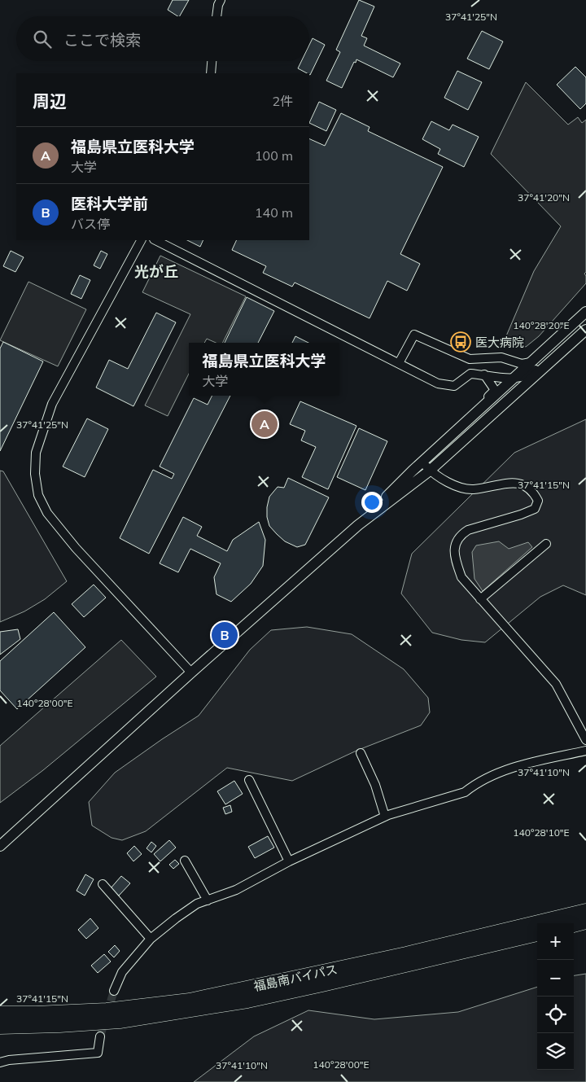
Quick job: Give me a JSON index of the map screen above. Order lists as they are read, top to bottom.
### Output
{
  "streets": {
    "highway": ["福島南バイパス"]
  },
  "districts": ["光が丘"],
  "places": {
    "bus stop": ["医大病院"]
  },
  "page": {
    "search": "ここで検索",
    "heading": ["周辺", "2件"],
    "list": [
      {
        "mark": "A",
        "name": "福島県立医科大学",
        "note": "大学",
        "value": "100 m"
      },
      {
        "mark": "B",
        "name": "医科大学前",
        "note": "バス停",
        "value": "140 m"
      }
    ],
    "popup": ["福島県立医科大学", "大学"],
    "pins": ["A", "B"],
    "map_buttons": ["+", "−"]
  },
  "coordinates": [
    "37°41'25\"N",
    "37°41'20\"N",
    "140°28'20\"E",
    "37°41'15\"N",
    "140°28'00\"E",
    "37°41'10\"N",
    "140°28'10\"E"
  ]
}
